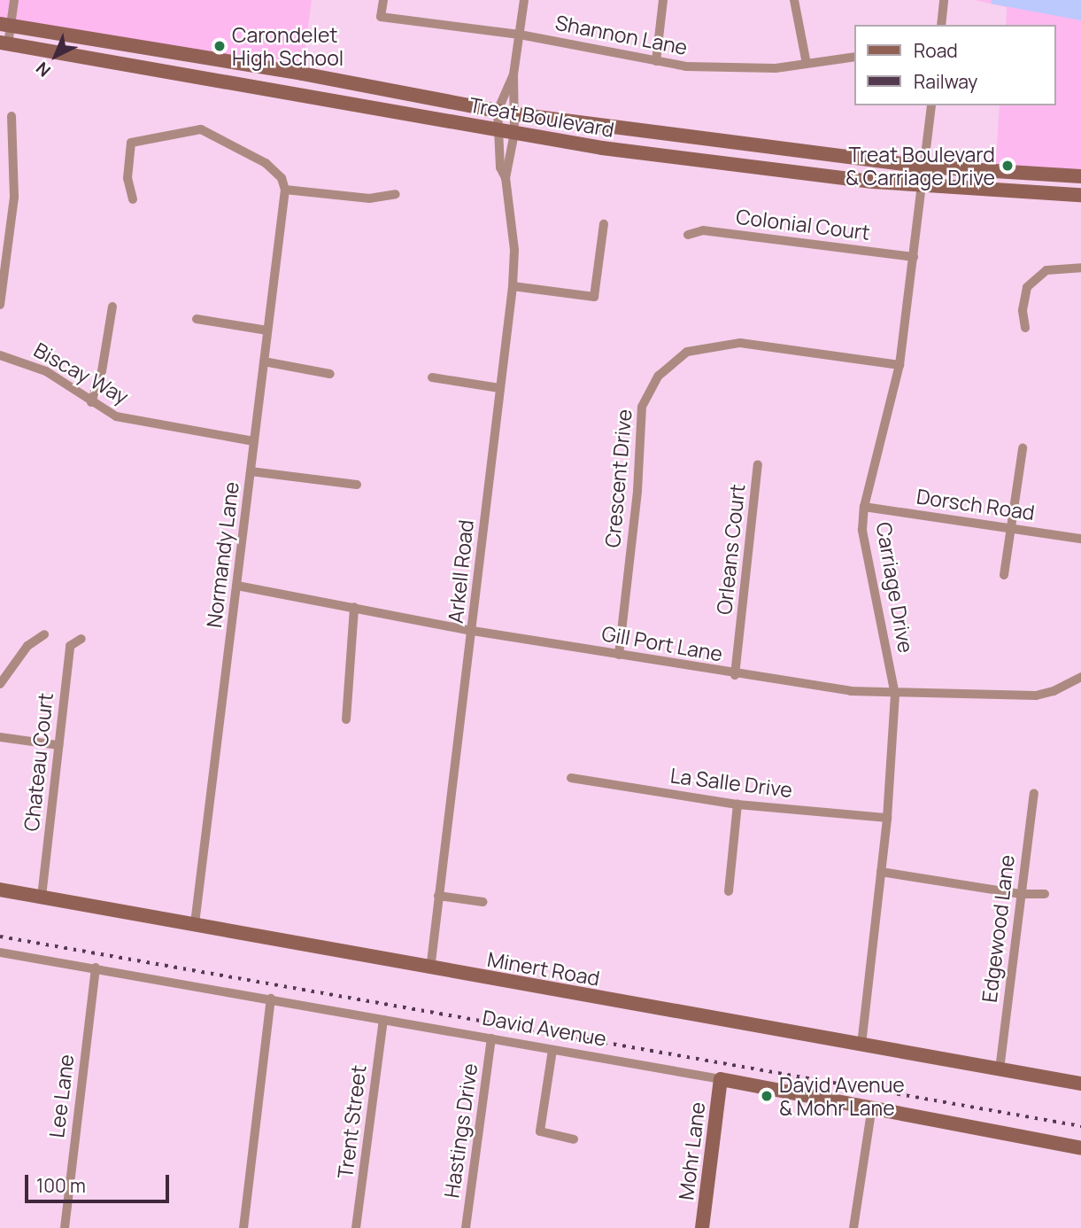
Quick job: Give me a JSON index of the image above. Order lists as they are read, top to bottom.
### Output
{
  "streets": {
    "main road": [
      "Treat Boulevard",
      "Minert Road",
      "David Avenue",
      "Mohr Lane"
    ],
    "street": [
      "Shannon Lane",
      "Colonial Court",
      "Biscay Way",
      "Crescent Drive",
      "Dorsch Road",
      "Orleans Court",
      "Normandy Lane",
      "Arkell Road",
      "Carriage Drive",
      "Gill Port Lane",
      "Chateau Court",
      "La Salle Drive",
      "Edgewood Lane",
      "Lee Lane",
      "Trent Street",
      "Hastings Drive"
    ]
  },
  "crossings": [
    ["Shannon Lane", "Arkell Road"],
    ["Treat Boulevard", "Arkell Road"],
    ["Treat Boulevard", "Carriage Drive"],
    ["Colonial Court", "Carriage Drive"],
    ["Biscay Way", "Normandy Lane"],
    ["Crescent Drive", "Carriage Drive"],
    ["Crescent Drive", "Gill Port Lane"],
    ["Dorsch Road", "Carriage Drive"],
    ["Orleans Court", "Gill Port Lane"],
    ["Normandy Lane", "Gill Port Lane"],
    ["Normandy Lane", "Minert Road"],
    ["Arkell Road", "Gill Port Lane"],
    ["Arkell Road", "Minert Road"],
    ["Carriage Drive", "Gill Port Lane"],
    ["Carriage Drive", "La Salle Drive"],
    ["Carriage Drive", "Minert Road"],
    ["Chateau Court", "Minert Road"],
    ["Edgewood Lane", "Minert Road"],
    ["David Avenue", "Lee Lane"],
    ["David Avenue", "Trent Street"],
    ["David Avenue", "Hastings Drive"],
    ["David Avenue", "Mohr Lane"]
  ],
  "places": ["Carondelet High School", "Treat Boulevard & Carriage Drive", "David Avenue & Mohr Lane"],
  "legend": ["Road", "Railway"],
  "scale_bar": "100 m",
  "north": "bottom left"
}
